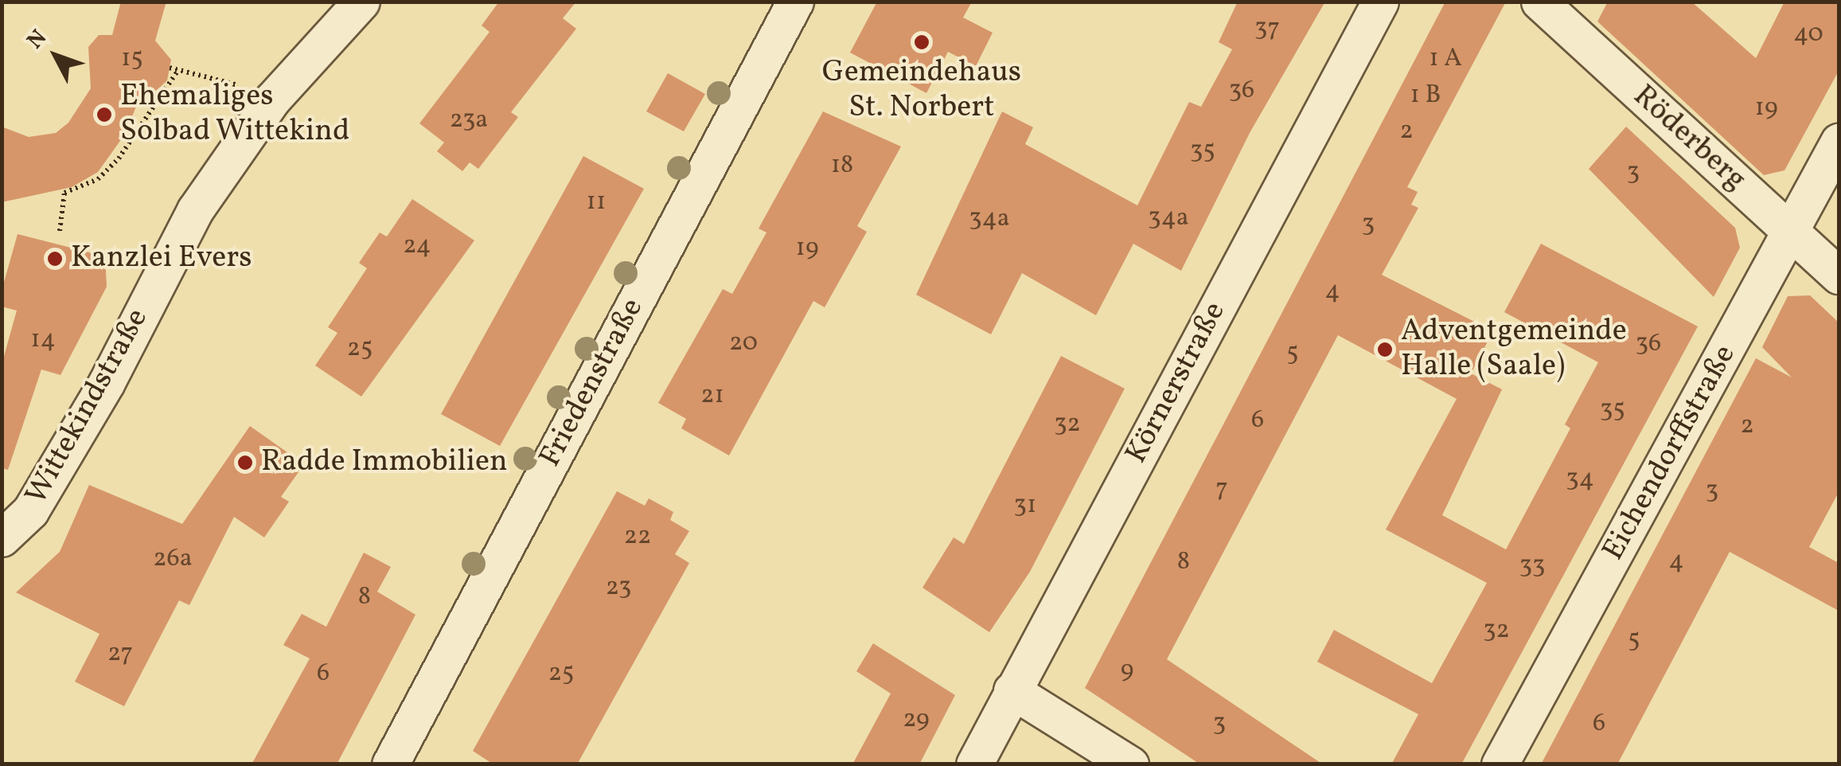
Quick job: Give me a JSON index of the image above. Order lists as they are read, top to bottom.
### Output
{
  "streets": {
    "street": [
      "Röderberg",
      "Friedenstraße",
      "Körnerstraße",
      "Wittekindstraße",
      "Eichendorffstraße"
    ]
  },
  "crossings": [
    ["Röderberg", "Eichendorffstraße"]
  ],
  "places": [
    "Gemeindehaus St. Norbert",
    "Ehemaliges Solbad Wittekind",
    "Kanzlei Evers",
    "Adventgemeinde Halle (Saale)",
    "Radde Immobilien"
  ],
  "house_numbers": [
    "37",
    "40",
    "15",
    "1 A",
    "36",
    "1 B",
    "19",
    "23a",
    "2",
    "35",
    "18",
    "3",
    "11",
    "34a",
    "34a",
    "3",
    "24",
    "19",
    "4",
    "14",
    "20",
    "36",
    "25",
    "5",
    "21",
    "35",
    "6",
    "32",
    "2",
    "34",
    "7",
    "3",
    "31",
    "22",
    "26a",
    "4",
    "8",
    "33",
    "23",
    "8",
    "32",
    "5",
    "27",
    "9",
    "6",
    "25",
    "29",
    "3",
    "6"
  ],
  "north": "top left"
}
